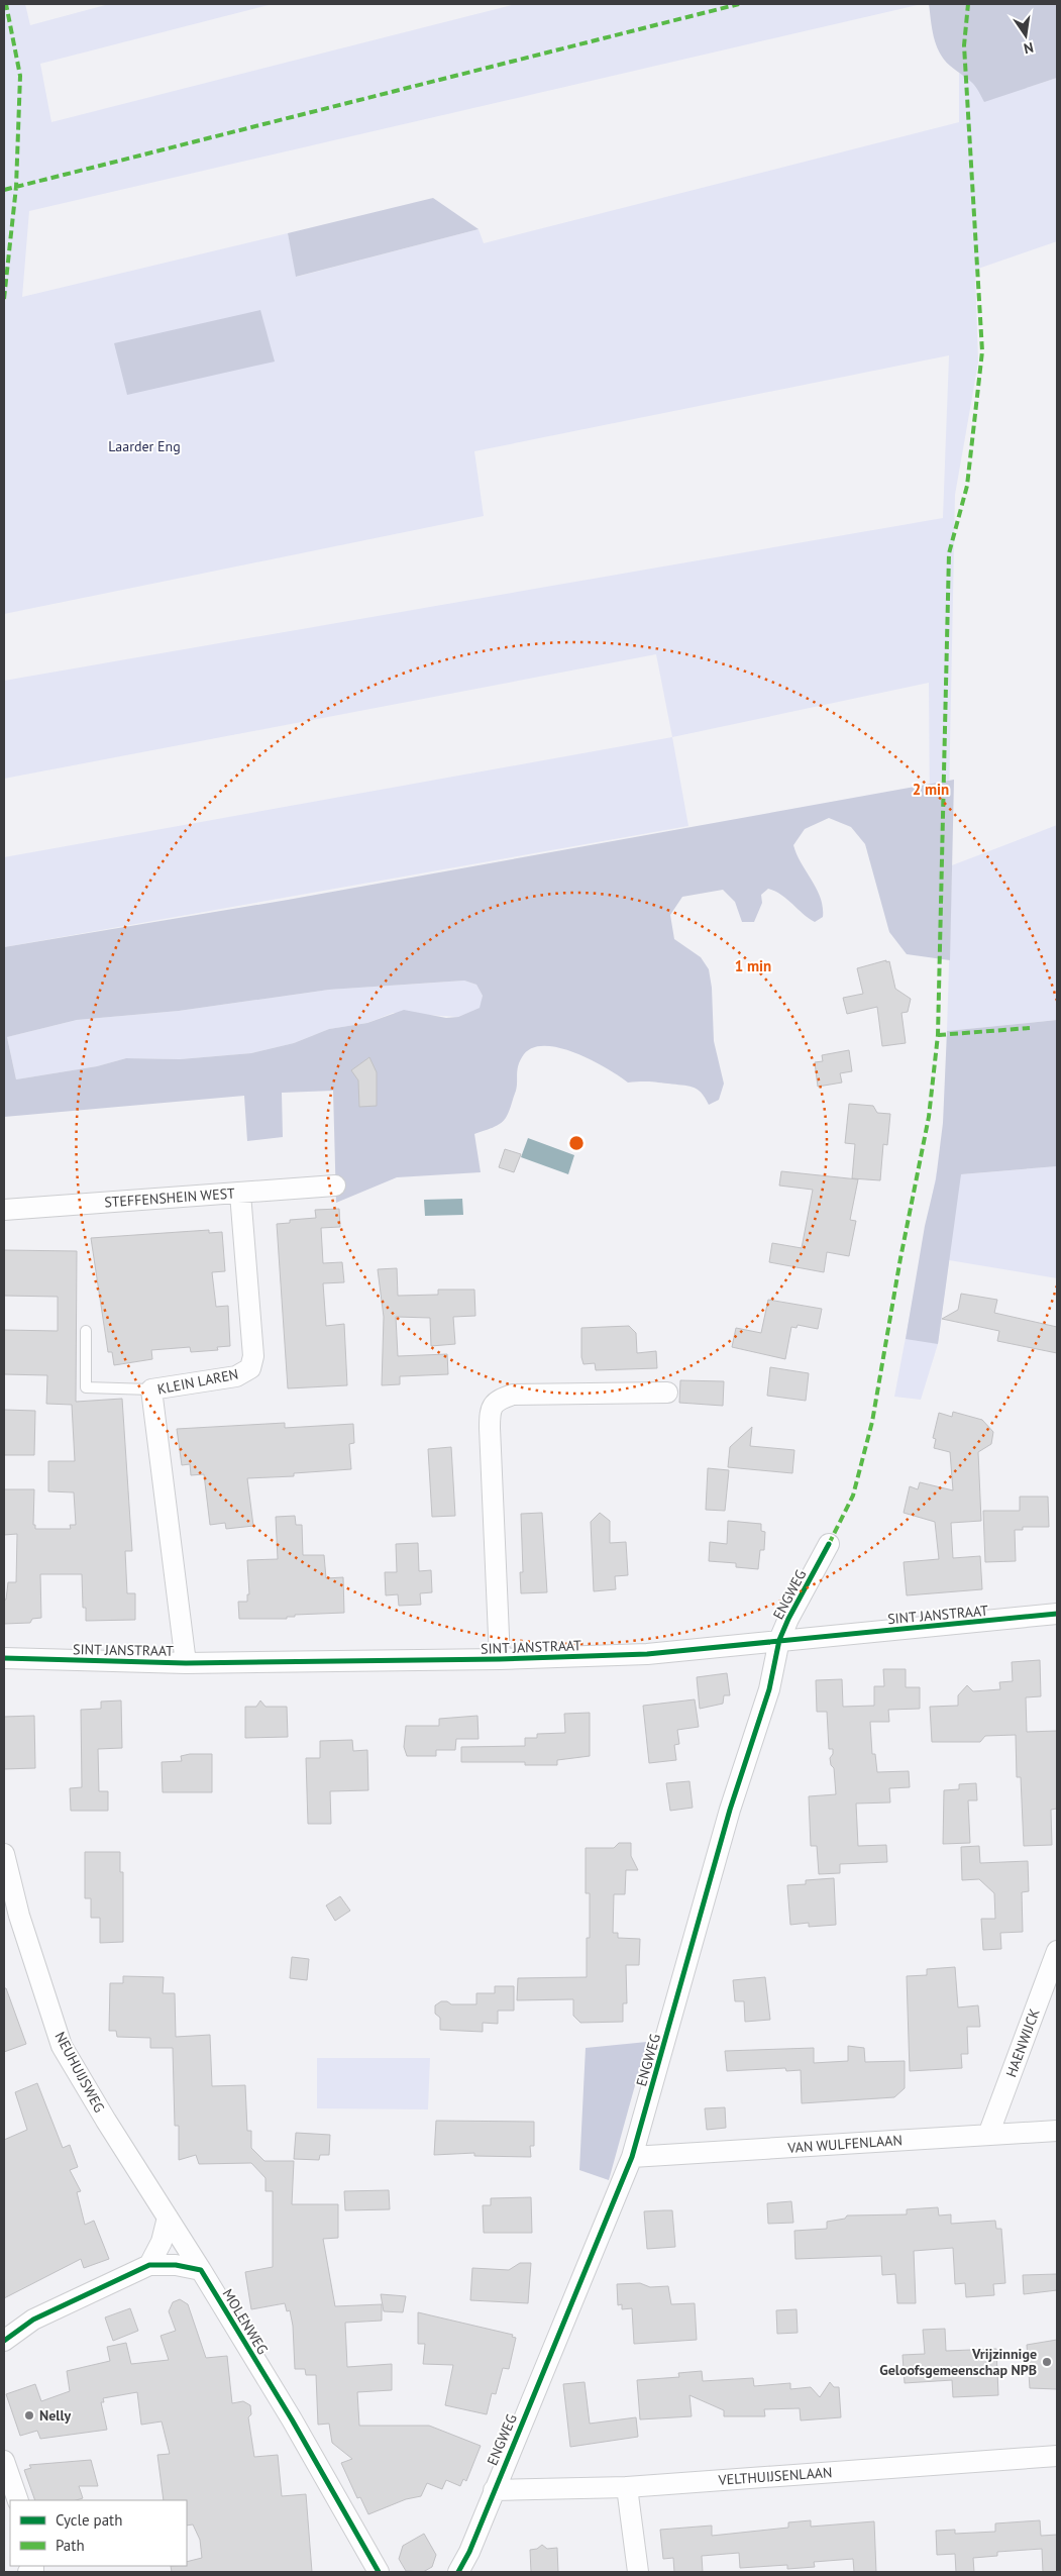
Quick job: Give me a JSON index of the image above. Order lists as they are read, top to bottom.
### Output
{
  "streets": {
    "street": [
      "STEFFENSHEIN WEST",
      "KLEIN LAREN",
      "ENGWEG",
      "SINT JANSTRAAT",
      "HAENWIJCK",
      "NEUHUIJSWEG",
      "VAN WULFENLAAN",
      "MOLENWEG",
      "VELTHUIJSENLAAN"
    ]
  },
  "crossings": [
    ["STEFFENSHEIN WEST", "KLEIN LAREN"],
    ["KLEIN LAREN", "SINT JANSTRAAT"],
    ["ENGWEG", "SINT JANSTRAAT"],
    ["ENGWEG", "VAN WULFENLAAN"],
    ["ENGWEG", "VELTHUIJSENLAAN"],
    ["HAENWIJCK", "VAN WULFENLAAN"],
    ["NEUHUIJSWEG", "MOLENWEG"]
  ],
  "parks": ["Laarder Eng"],
  "places": ["Vrijzinnige Geloofsgemeenschap NPB", "Nelly"],
  "legend": ["Cycle path", "Path"],
  "north": "bottom",
  "rings": ["2 min", "1 min"]
}
